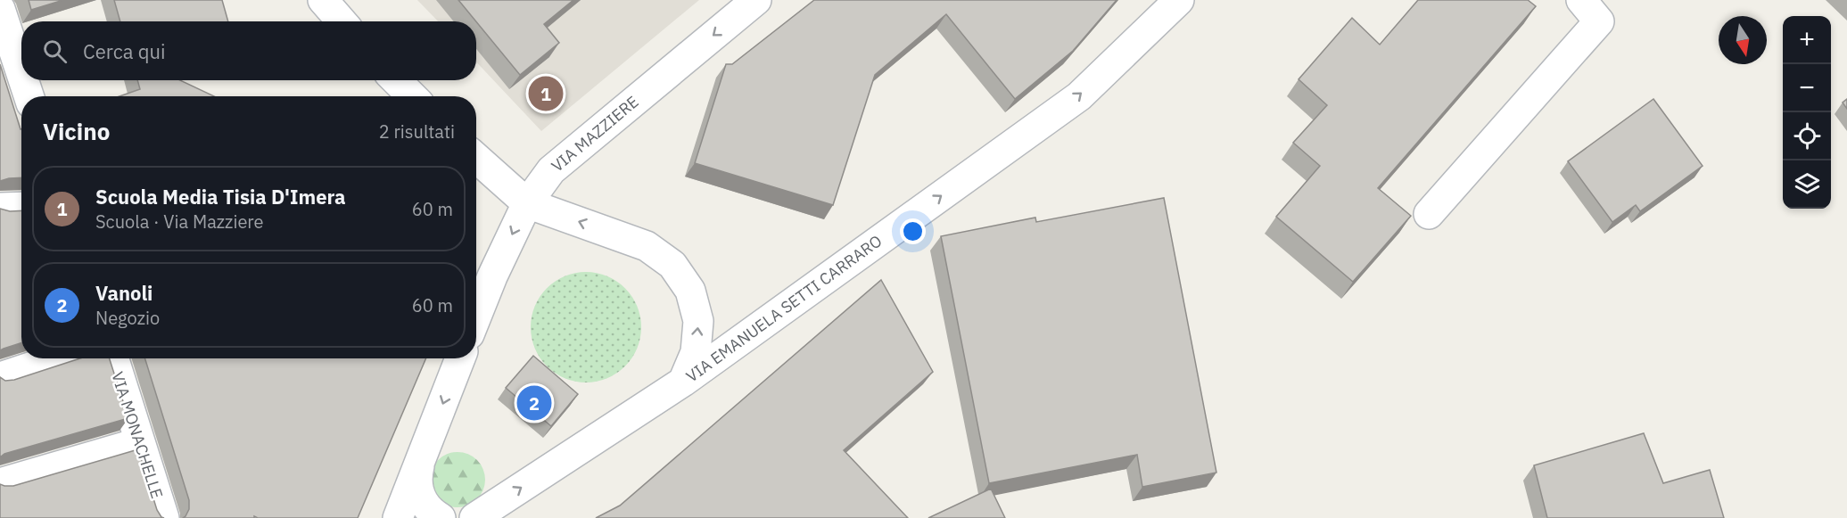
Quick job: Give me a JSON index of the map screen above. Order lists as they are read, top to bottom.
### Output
{
  "streets": {
    "street": ["VIA MAZZIERE", "VIA EMANUELA SETTI CARRARO", "VIA MONACHELLE"]
  },
  "one_way": ["VIA MAZZIERE", "VIA EMANUELA SETTI CARRARO"],
  "north": "bottom",
  "page": {
    "map_buttons": ["+", "−"],
    "search": "Cerca qui",
    "pins": ["1", "2"],
    "heading": ["Vicino", "2 risultati"],
    "list": [
      {
        "mark": "1",
        "name": "Scuola Media Tisia D'Imera",
        "note": "Scuola · Via Mazziere",
        "value": "60 m"
      },
      {
        "mark": "2",
        "name": "Vanoli",
        "note": "Negozio",
        "value": "60 m"
      }
    ]
  }
}
